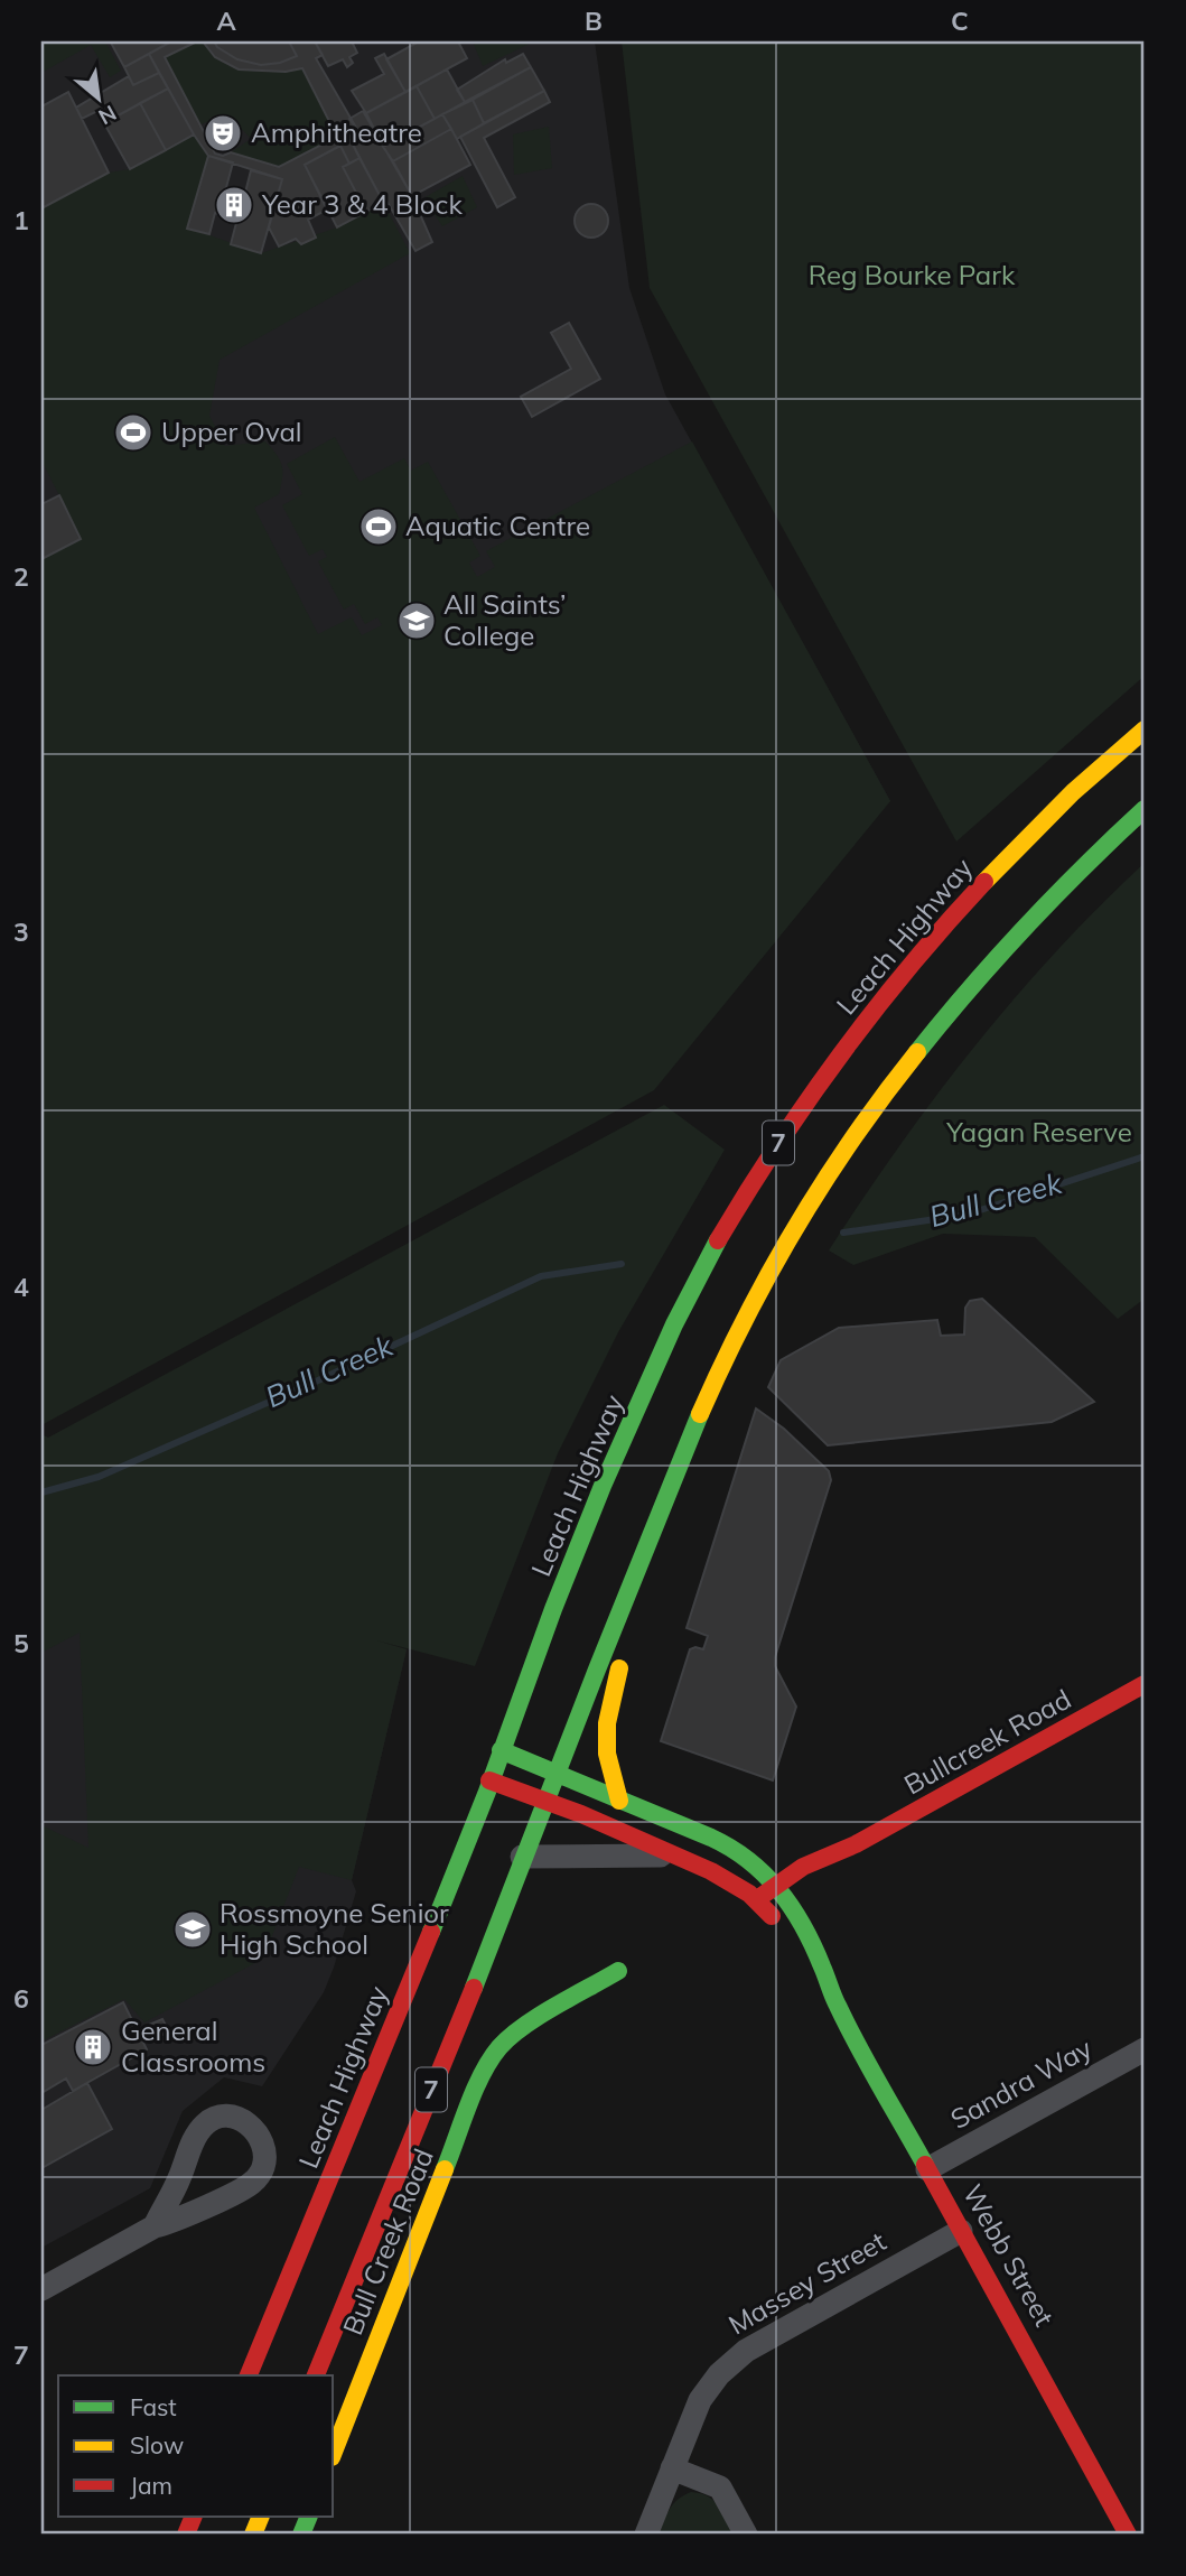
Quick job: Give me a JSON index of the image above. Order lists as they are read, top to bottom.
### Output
{
  "streets": {
    "main road": [
      "Leach Highway",
      "7",
      "Bullcreek Road",
      "Bull Creek Road",
      "Webb Street"
    ],
    "street": ["Sandra Way", "Massey Street"]
  },
  "crossings": [
    ["Leach Highway", "Webb Street"],
    ["7", "Webb Street"],
    ["Bullcreek Road", "Webb Street"],
    ["Sandra Way", "Webb Street"],
    ["Webb Street", "Massey Street"]
  ],
  "water": ["Bull Creek"],
  "parks": ["Reg Bourke Park", "Yagan Reserve"],
  "places": {
    "theatre": ["Amphitheatre"],
    "building": ["Year 3 & 4 Block", "General Classrooms"],
    "sports": ["Upper Oval", "Aquatic Centre"],
    "school or university": ["All Saints’ College", "Rossmoyne Senior High School"]
  },
  "legend": ["Fast", "Slow", "Jam"],
  "north": "bottom right",
  "grid": {
    "columns": ["A", "B", "C"],
    "rows": [
      "1",
      "2",
      "3",
      "4",
      "5",
      "6",
      "7"
    ]
  }
}
